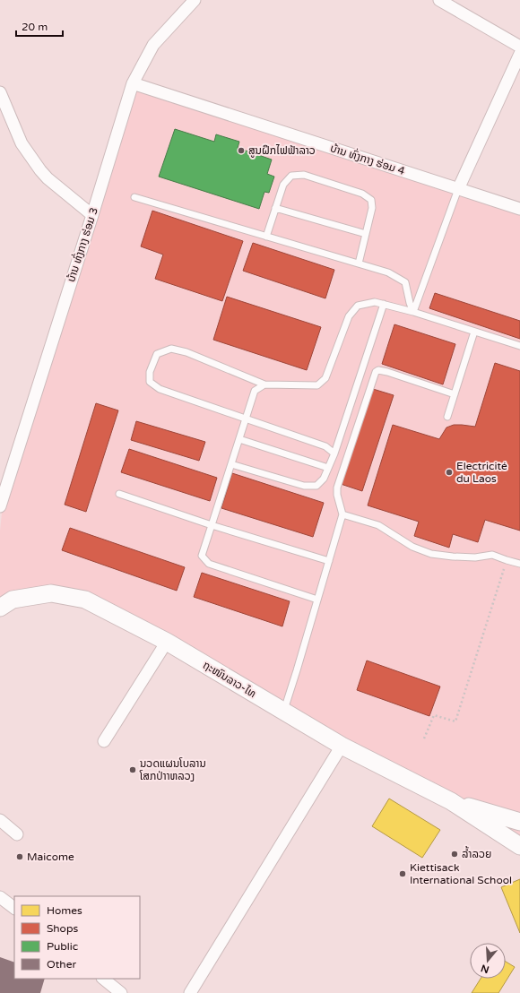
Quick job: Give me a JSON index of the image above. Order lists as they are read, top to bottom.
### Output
{
  "streets": {
    "street": ["ບ້ານ ທົ່ງກາງ ຮ່ອມ 4", "ບ້ານ ທົ່ງກາງ ຮ່ອມ 3", "ຖະໜົນລາວ-ໄທ"]
  },
  "crossings": [
    ["ບ້ານ ທົ່ງກາງ ຮ່ອມ 4", "ບ້ານ ທົ່ງກາງ ຮ່ອມ 3"]
  ],
  "places": [
    "ສູນຝຶກໄຟຟ້າລາວ",
    "Electricité du Laos",
    "ນວດແຜນໂບລານ ໂສກປ່າາຫລວງ",
    "ລ້ຳລວຍ",
    "Maicome",
    "Kiettisack International School"
  ],
  "legend": [
    "Homes",
    "Shops",
    "Public",
    "Other"
  ],
  "scale_bar": "20 m",
  "north": "bottom"
}
